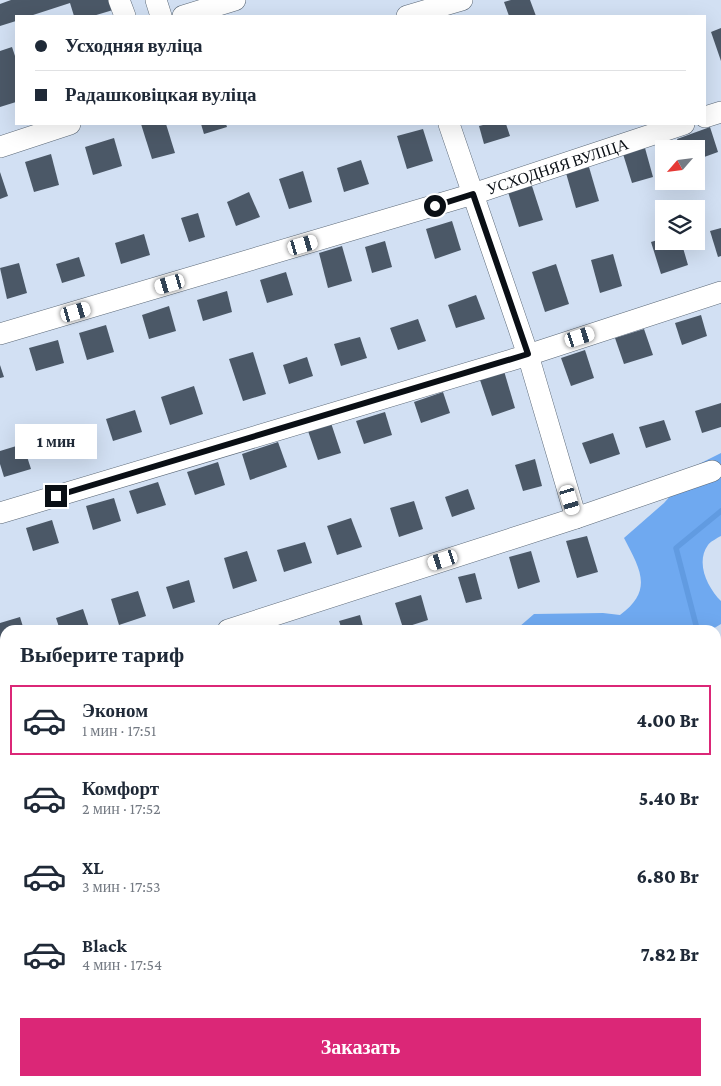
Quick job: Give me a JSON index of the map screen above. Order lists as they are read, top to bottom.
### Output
{
  "streets": {
    "street": ["УСХОДНЯЯ ВУЛІЦА"]
  },
  "north": "bottom left",
  "page": {
    "banner": ["Усходняя вуліца", "Радашковіцкая вуліца"],
    "bubble": "1 мин",
    "heading": "Выберите тариф",
    "list": [
      {
        "name": "Эконом",
        "note": "1 мин · 17:51",
        "value": "4.00 Br"
      },
      {
        "name": "Комфорт",
        "note": "2 мин · 17:52",
        "value": "5.40 Br"
      },
      {
        "name": "XL",
        "note": "3 мин · 17:53",
        "value": "6.80 Br"
      },
      {
        "name": "Black",
        "note": "4 мин · 17:54",
        "value": "7.82 Br"
      }
    ],
    "buttons": "Заказать"
  }
}
